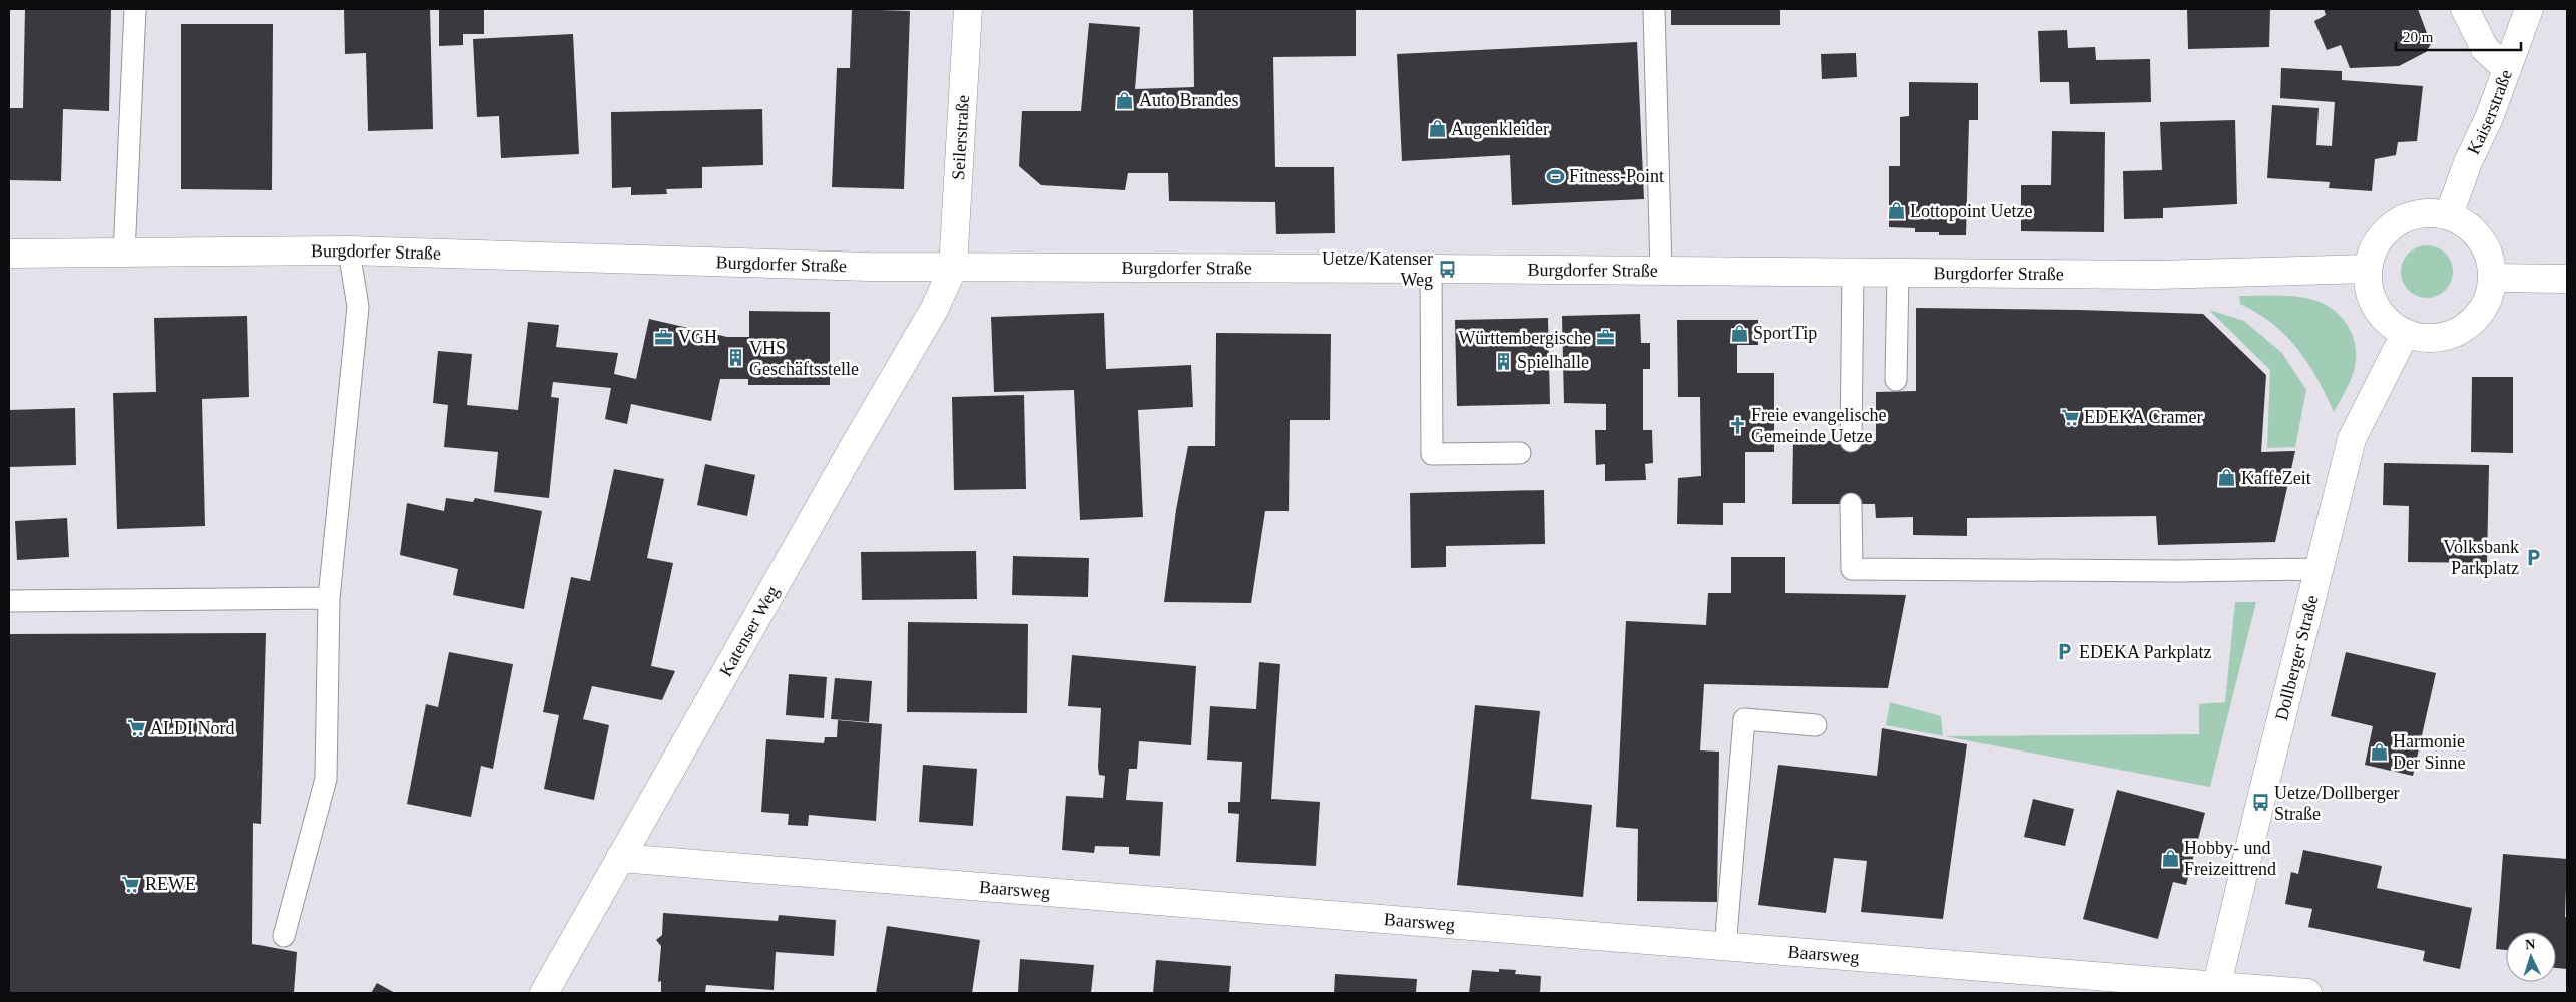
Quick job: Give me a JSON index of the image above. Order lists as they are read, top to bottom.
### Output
{
  "streets": {
    "main road": [
      "Kaiserstraße",
      "Seilerstraße",
      "Burgdorfer Straße",
      "Katenser Weg",
      "Dollberger Straße",
      "Baarsweg"
    ]
  },
  "crossings": [
    ["Kaiserstraße", "Burgdorfer Straße"],
    ["Kaiserstraße", "Dollberger Straße"],
    ["Seilerstraße", "Burgdorfer Straße"],
    ["Seilerstraße", "Katenser Weg"],
    ["Burgdorfer Straße", "Katenser Weg"],
    ["Burgdorfer Straße", "Dollberger Straße"],
    ["Katenser Weg", "Baarsweg"],
    ["Dollberger Straße", "Baarsweg"]
  ],
  "places": {
    "shop": [
      "Auto Brandes",
      "Augenkleider",
      "Lottopoint Uetze",
      "SportTip",
      "KaffeZeit",
      "Harmonie Der Sinne",
      "Hobby- und Freizeittrend"
    ],
    "sports": ["Fitness-Point"],
    "bus stop": ["Uetze/Katenser Weg", "Uetze/Dollberger Straße"],
    "office": ["VGH", "Württembergische"],
    "building": ["VHS Geschäftsstelle", "Spielhalle"],
    "supermarket": ["EDEKA Cramer", "ALDI Nord", "REWE"],
    "church": ["Freie evangelische Gemeinde Uetze"],
    "parking": ["Volksbank Parkplatz", "EDEKA Parkplatz"]
  },
  "scale_bar": "20 m",
  "north": "top"
}
